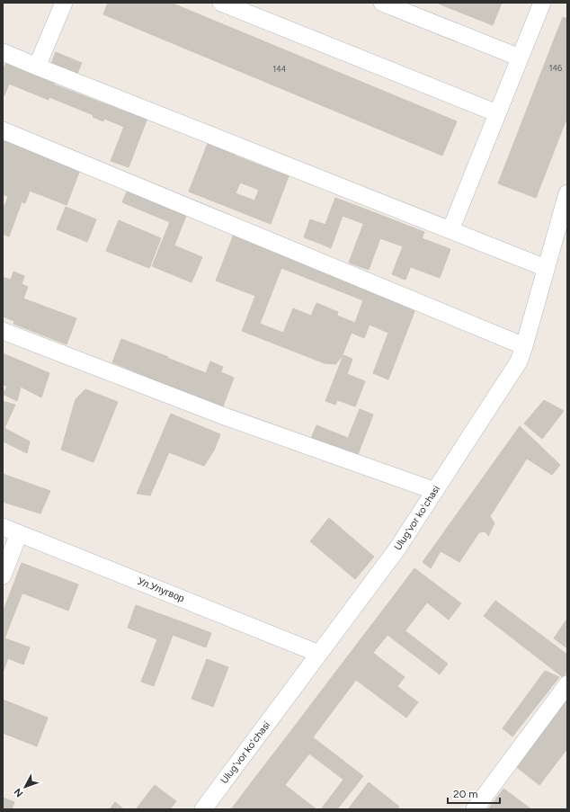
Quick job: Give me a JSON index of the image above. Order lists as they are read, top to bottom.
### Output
{
  "streets": {
    "street": ["Ulugʻvor koʻchasi", "Ул.Улугвор"]
  },
  "crossings": [
    ["Ulugʻvor koʻchasi", "Ул.Улугвор"]
  ],
  "house_numbers": ["146", "144"],
  "scale_bar": "20 m",
  "north": "bottom left"
}
